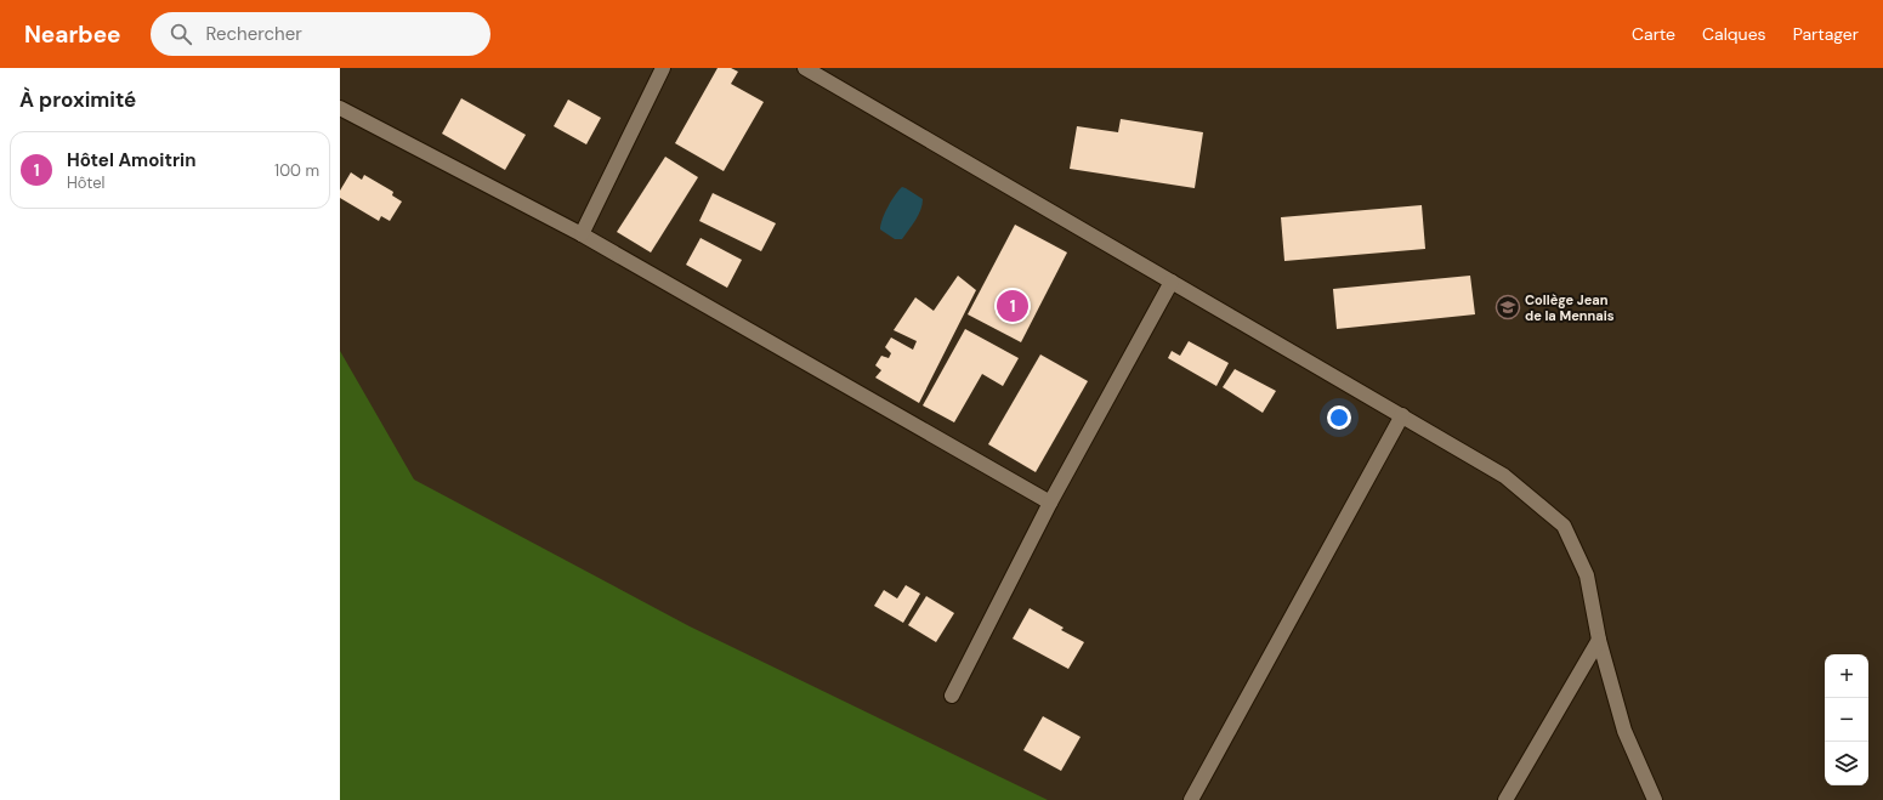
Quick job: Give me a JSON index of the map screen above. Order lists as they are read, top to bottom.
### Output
{
  "places": {
    "school or university": ["Collège Jean de la Mennais"]
  },
  "page": {
    "header": "Nearbee",
    "search": "Rechercher",
    "nav": ["Carte", "Calques", "Partager"],
    "heading": "À proximité",
    "list": [
      {
        "mark": "1",
        "name": "Hôtel Amoitrin",
        "note": "Hôtel",
        "value": "100 m"
      }
    ],
    "pins": "1",
    "map_buttons": ["+", "−"]
  }
}
